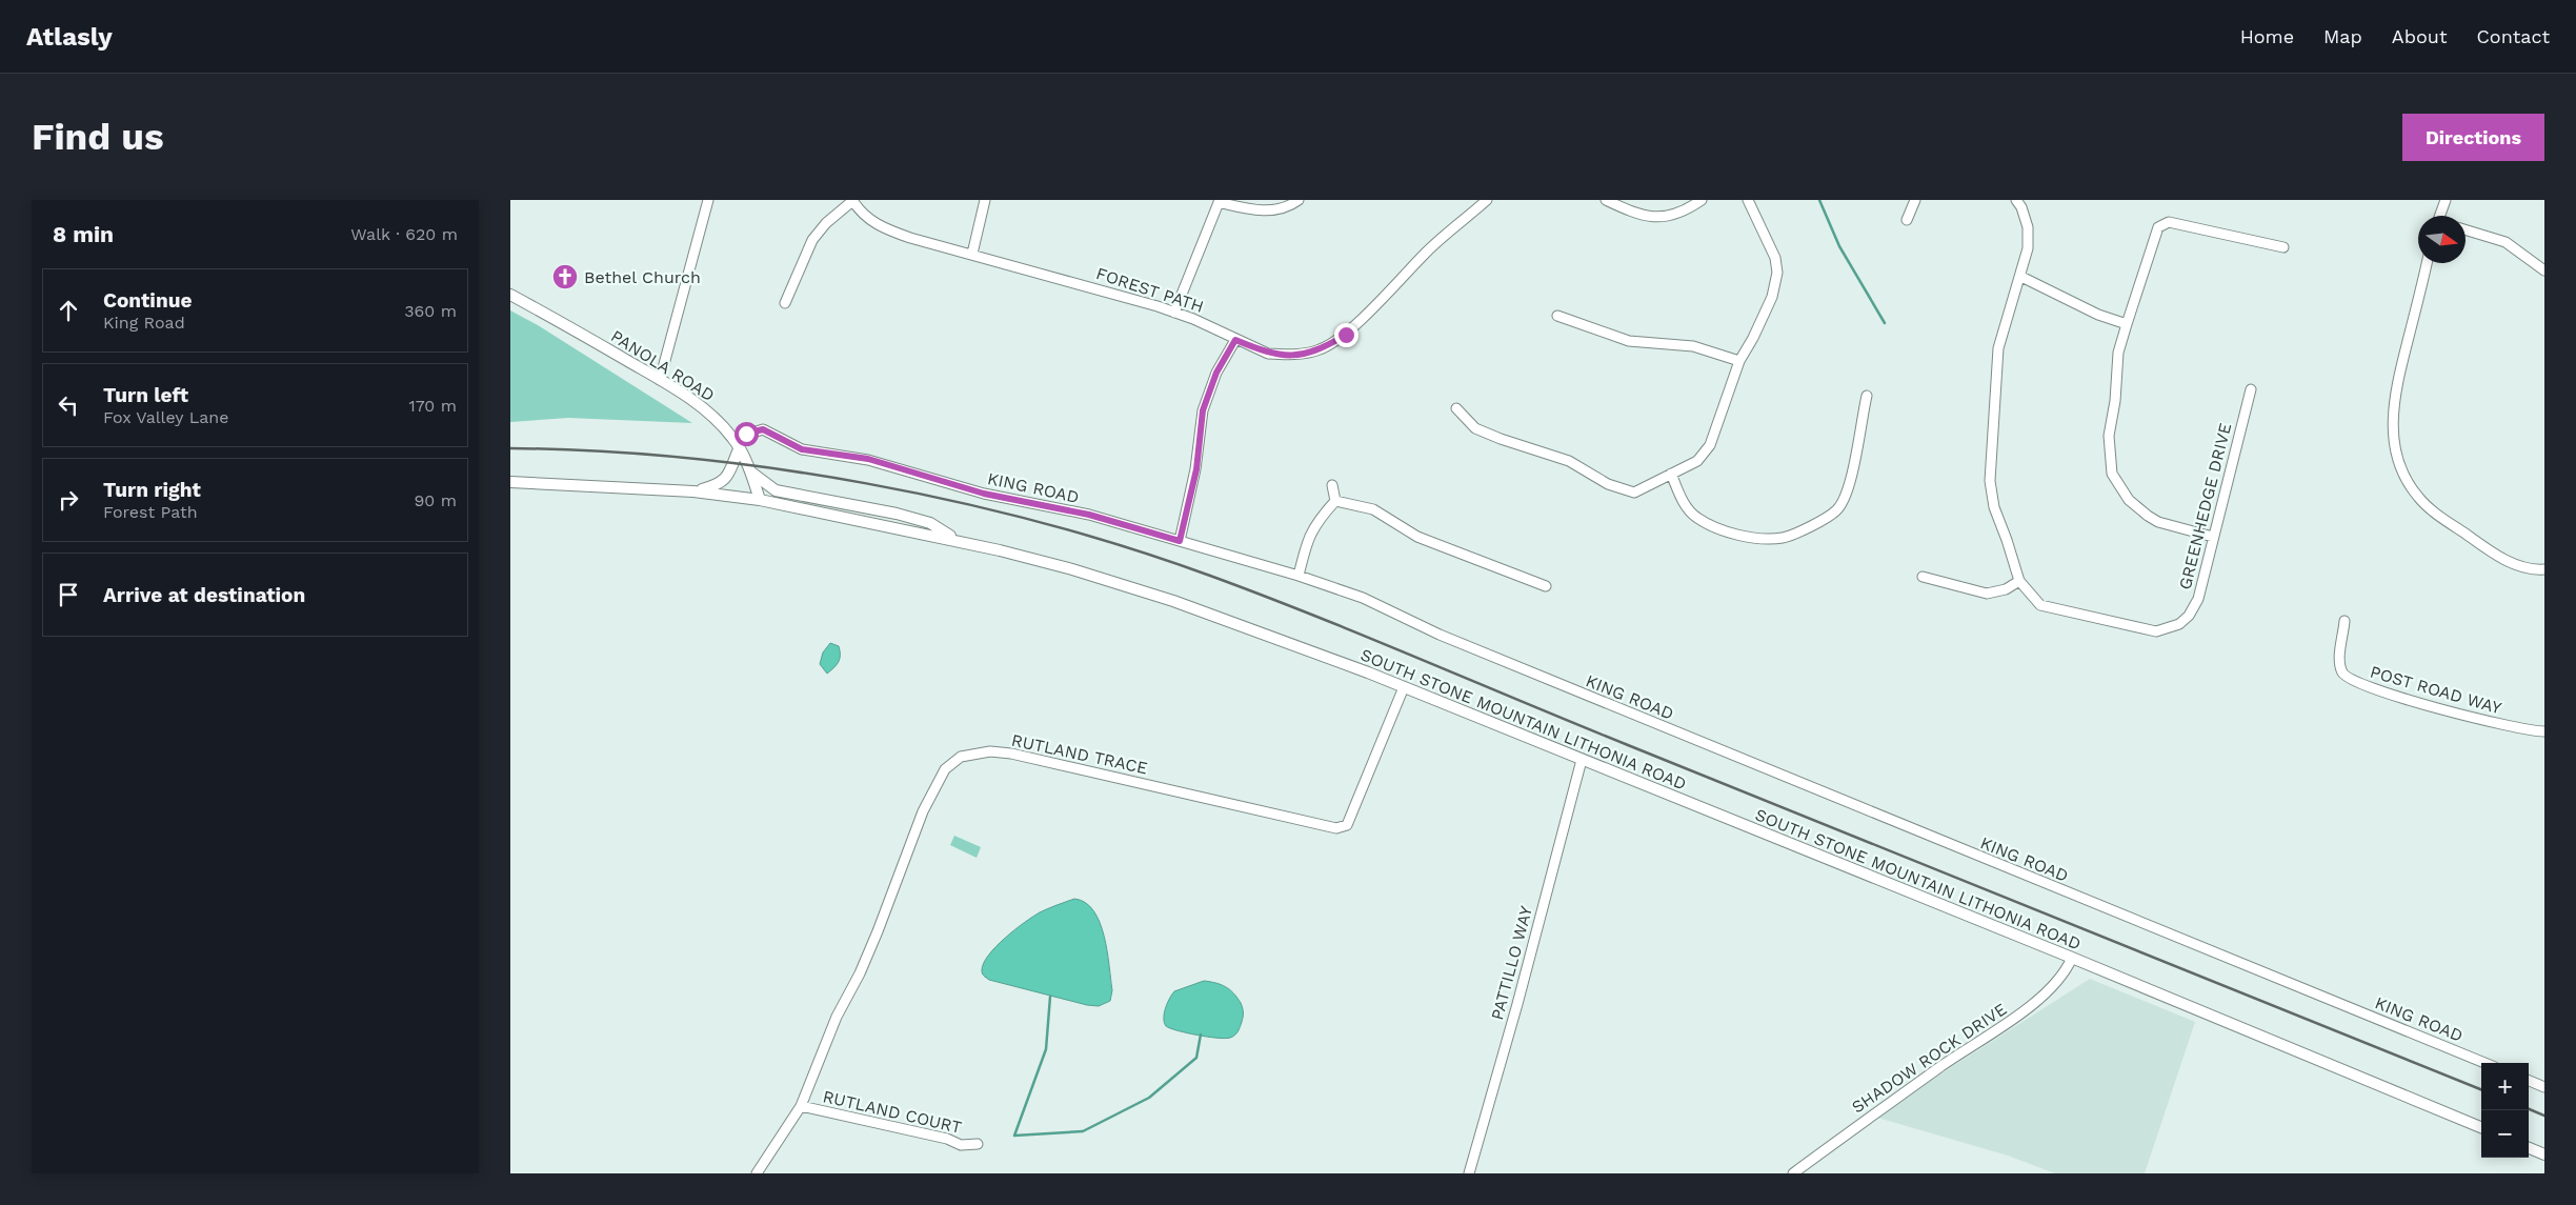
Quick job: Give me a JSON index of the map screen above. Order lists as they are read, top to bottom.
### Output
{
  "streets": {
    "main road": ["PANOLA ROAD", "SOUTH STONE MOUNTAIN LITHONIA ROAD"],
    "street": [
      "FOREST PATH",
      "KING ROAD",
      "GREENHEDGE DRIVE",
      "POST ROAD WAY",
      "RUTLAND TRACE",
      "PATTILLO WAY",
      "SHADOW ROCK DRIVE",
      "RUTLAND COURT"
    ]
  },
  "crossings": [
    ["PANOLA ROAD", "KING ROAD"],
    ["PANOLA ROAD", "SOUTH STONE MOUNTAIN LITHONIA ROAD"],
    ["SOUTH STONE MOUNTAIN LITHONIA ROAD", "RUTLAND TRACE"],
    ["SOUTH STONE MOUNTAIN LITHONIA ROAD", "PATTILLO WAY"],
    ["SOUTH STONE MOUNTAIN LITHONIA ROAD", "SHADOW ROCK DRIVE"],
    ["RUTLAND TRACE", "RUTLAND COURT"]
  ],
  "places": {
    "church": ["Bethel Church"]
  },
  "north": "right",
  "page": {
    "header": "Atlasly",
    "nav": [
      "Home",
      "Map",
      "About",
      "Contact"
    ],
    "buttons": "Directions",
    "title": "Find us",
    "heading": ["8 min", "Walk · 620 m"],
    "list": [
      ["Continue", "King Road", "360 m"],
      ["Turn left", "Fox Valley Lane", "170 m"],
      ["Turn right", "Forest Path", "90 m"],
      "Arrive at destination"
    ],
    "map_buttons": ["+", "−"]
  }
}
